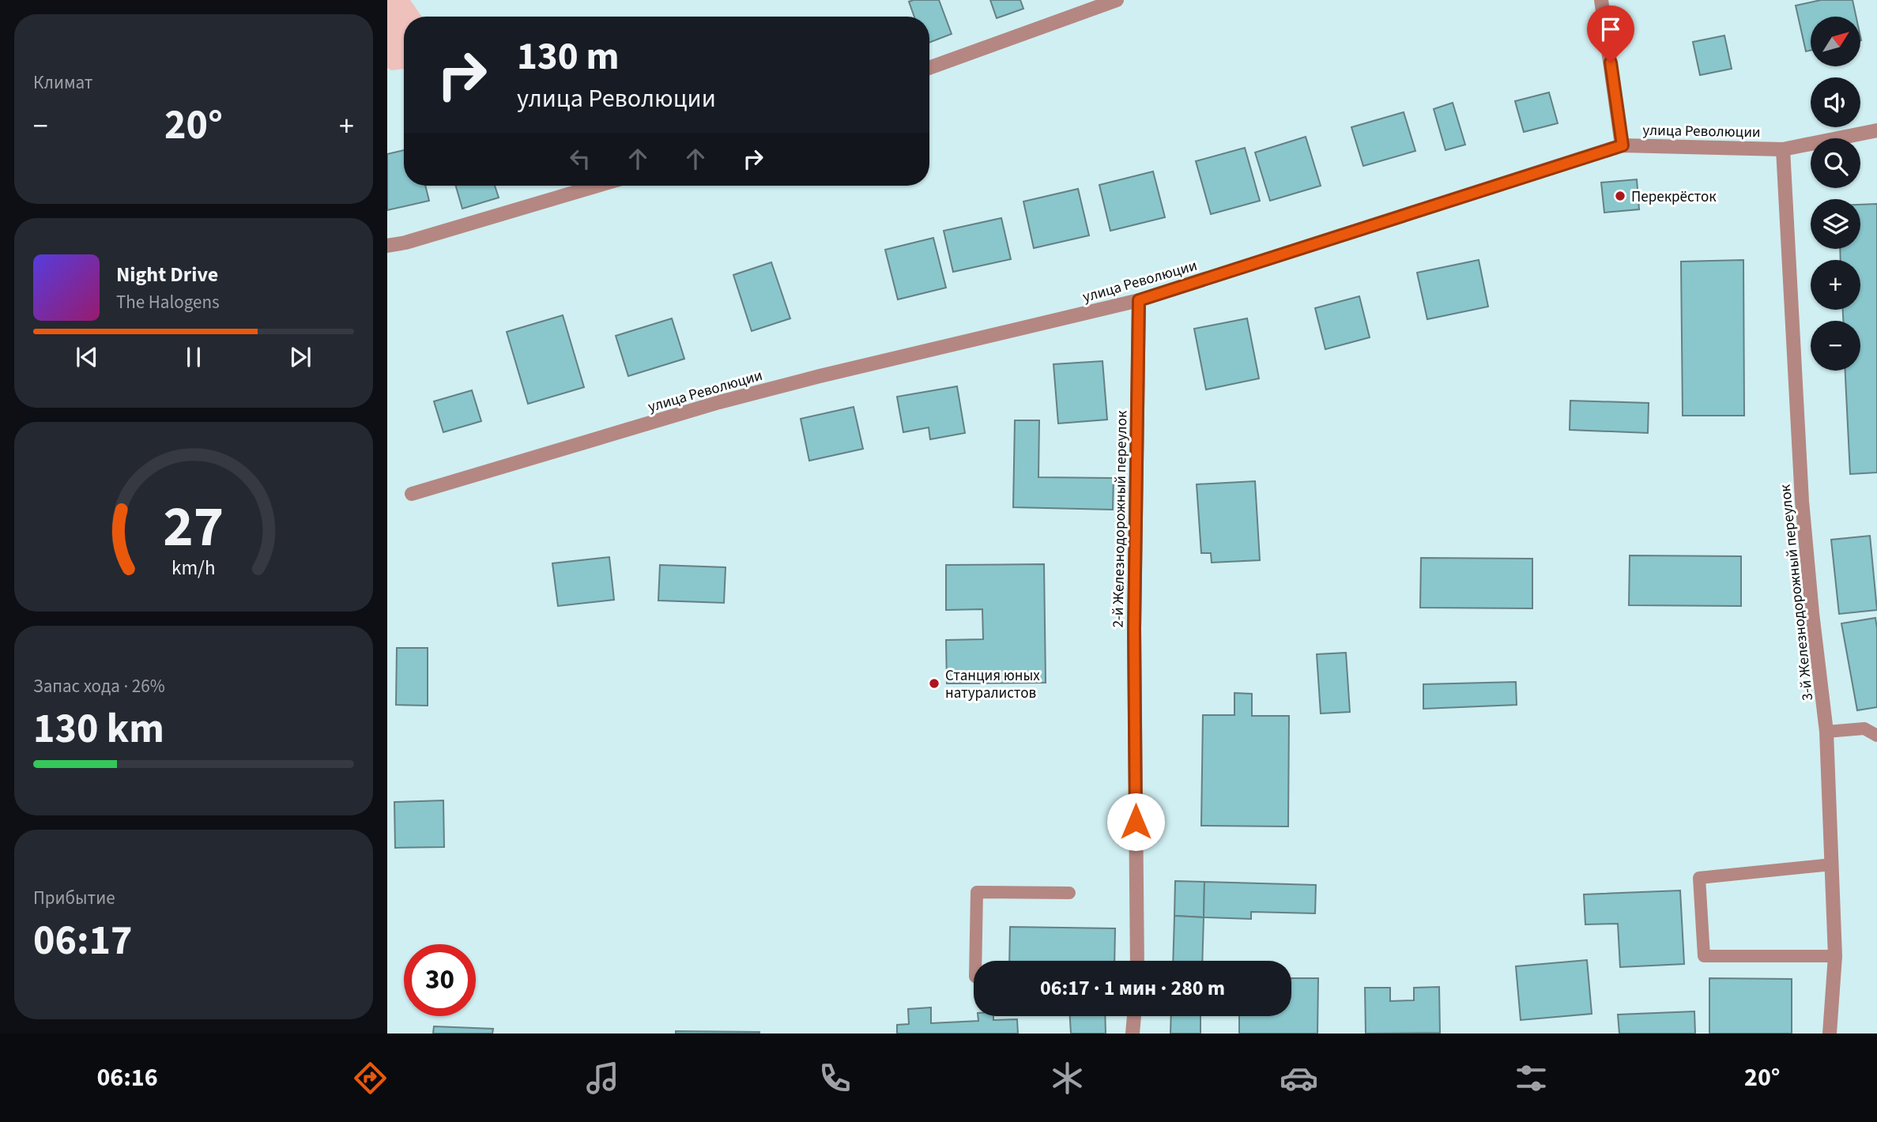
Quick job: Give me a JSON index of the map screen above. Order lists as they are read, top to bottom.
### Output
{
  "streets": {
    "street": ["улица Революции", "2-й Железнодорожный переулок", "3-й Железнодорожный переулок"]
  },
  "crossings": [
    ["улица Революции", "2-й Железнодорожный переулок"],
    ["улица Революции", "3-й Железнодорожный переулок"]
  ],
  "places": ["Перекрёсток", "Станция юных натуралистов"],
  "north": "top right",
  "page": {
    "tile": [
      "Климат",
      ["Запас хода · 26%", "130 km"],
      ["Прибытие", "06:17"]
    ],
    "map_buttons": ["+", "−"],
    "turn": ["130 m", "улица Революции"],
    "heat": ["−", "20°", "+"],
    "song": ["Night Drive", "The Halogens"],
    "limit": "30",
    "trip": "06:17 · 1 мин · 280 m",
    "tabs": ["06:16", "20°"],
    "gauge": ["27", "km/h"]
  }
}
